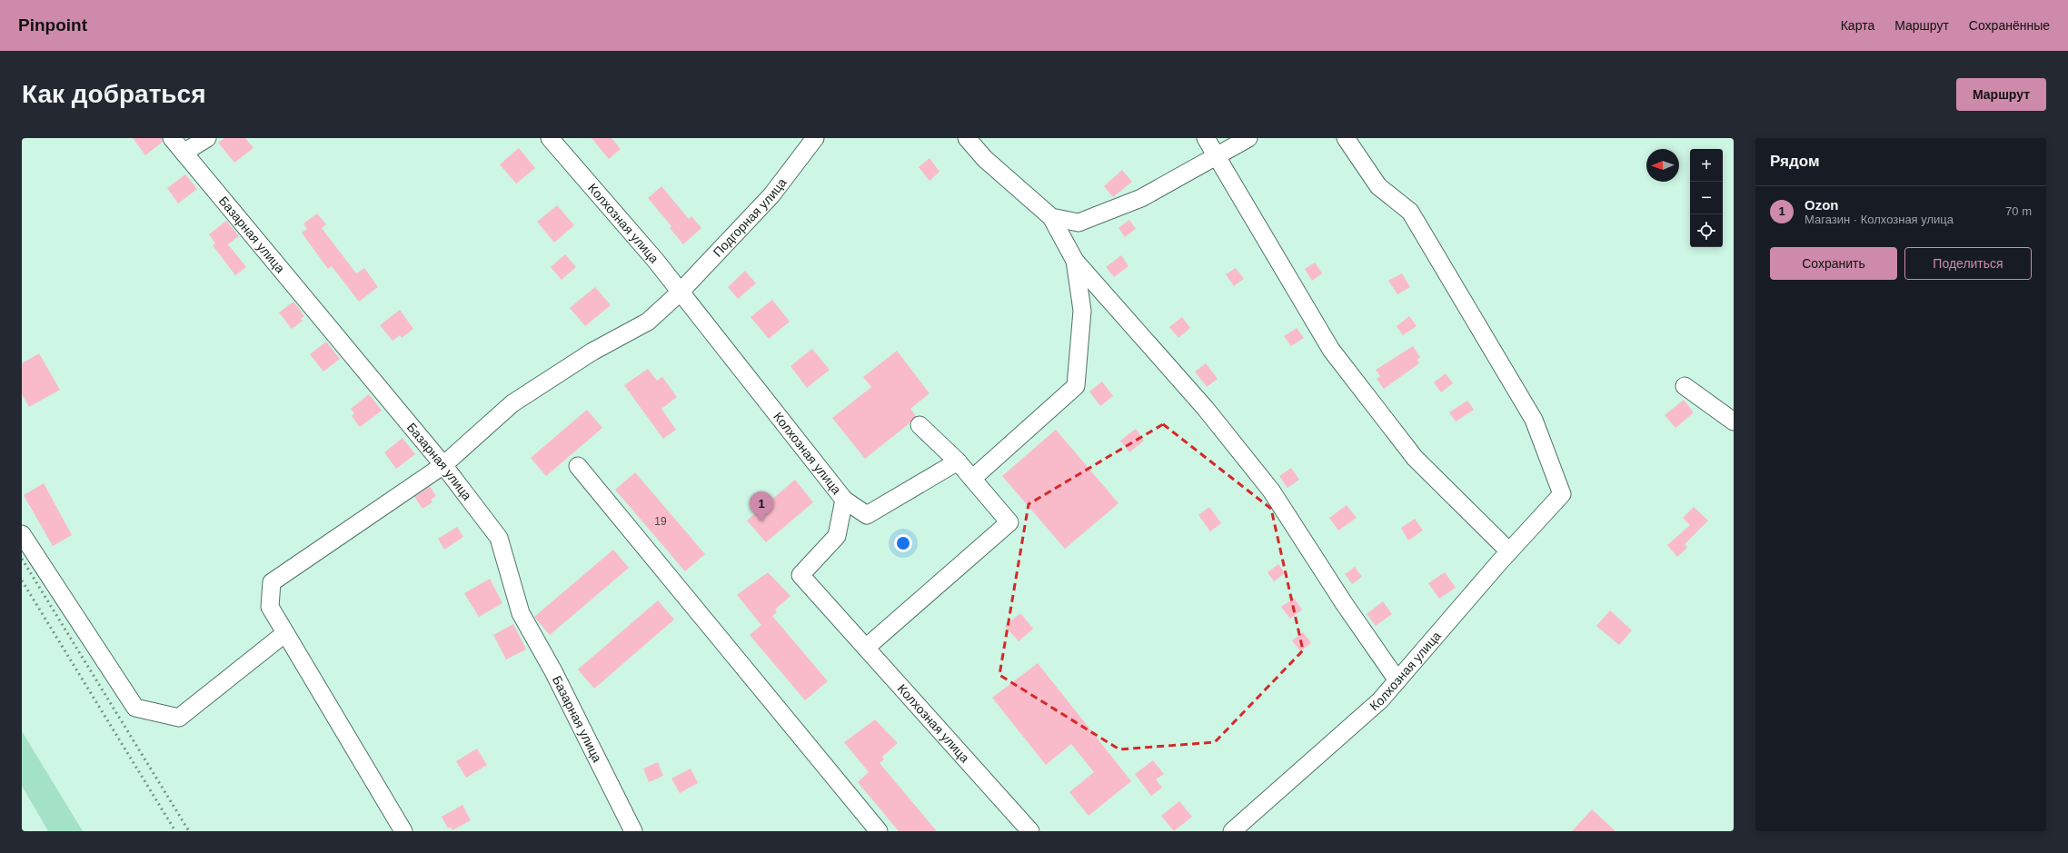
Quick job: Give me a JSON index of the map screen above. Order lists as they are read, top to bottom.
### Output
{
  "streets": {
    "street": ["Подгорная улица", "Колхозная улица", "Базарная улица"]
  },
  "crossings": [
    ["Подгорная улица", "Колхозная улица"],
    ["Подгорная улица", "Базарная улица"]
  ],
  "house_numbers": ["19"],
  "north": "left",
  "page": {
    "header": "Pinpoint",
    "nav": ["Карта", "Маршрут", "Сохранённые"],
    "buttons": [
      "Маршрут",
      ["Сохранить", "Поделиться"]
    ],
    "title": "Как добраться",
    "heading": "Рядом",
    "map_buttons": ["+", "−"],
    "list": [
      {
        "mark": "1",
        "name": "Ozon",
        "note": "Магазин · Колхозная улица",
        "value": "70 m"
      }
    ],
    "pins": "1"
  }
}
